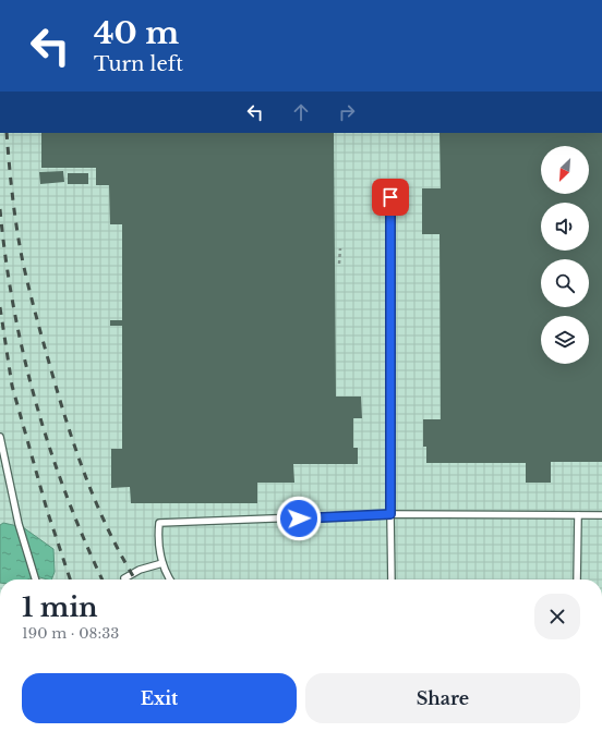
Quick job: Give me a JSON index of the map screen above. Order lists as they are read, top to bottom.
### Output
{
  "north": "bottom left",
  "page": {
    "turn": ["40 m", "Turn left"],
    "heading": ["1 min", "190 m · 08:33"],
    "buttons": ["Exit", "Share"]
  }
}
